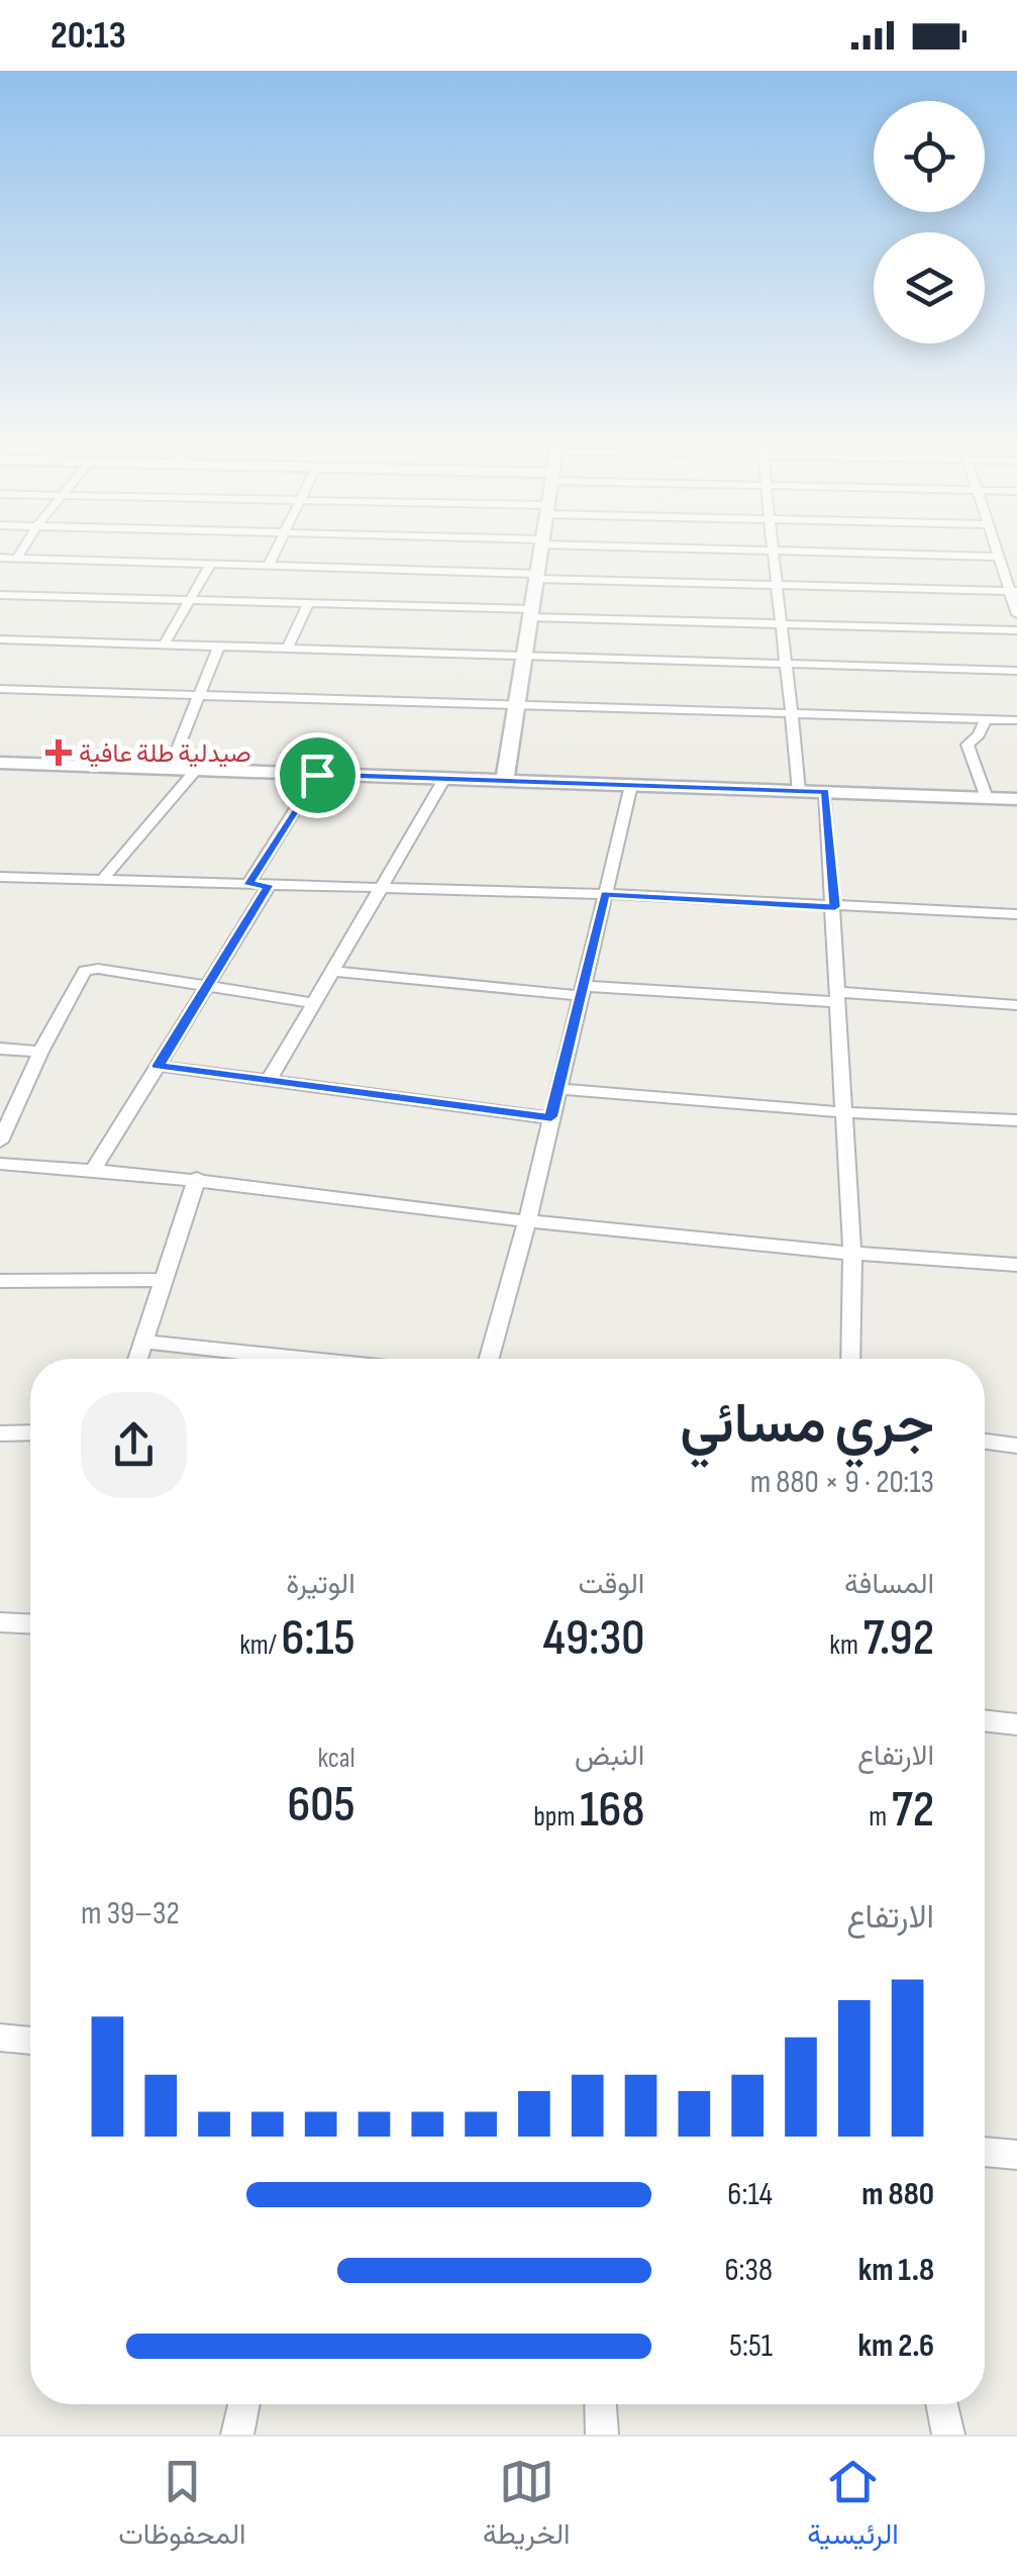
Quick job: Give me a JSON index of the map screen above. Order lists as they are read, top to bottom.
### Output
{
  "places": {
    "health": ["صيدلية طلة عافية"]
  },
  "page": {
    "status": "20:13",
    "heading": ["جري مسائي", "20:13 · 9 × 880 m"],
    "stats": [
      ["المسافة", "7.92 km"],
      ["الوقت", "49:30"],
      ["الوتيرة", "6:15 /km"],
      ["الارتفاع", "72 m"],
      ["النبض", "168 bpm"],
      ["kcal", "605"]
    ],
    "chart": ["الارتفاع", "32–39 m"],
    "list": [
      {
        "name": "880 m",
        "note": "6:14"
      },
      {
        "name": "1.8 km",
        "note": "6:38"
      },
      {
        "name": "2.6 km",
        "note": "5:51"
      }
    ],
    "tabs": ["الرئيسية", "الخريطة", "المحفوظات"]
  }
}
